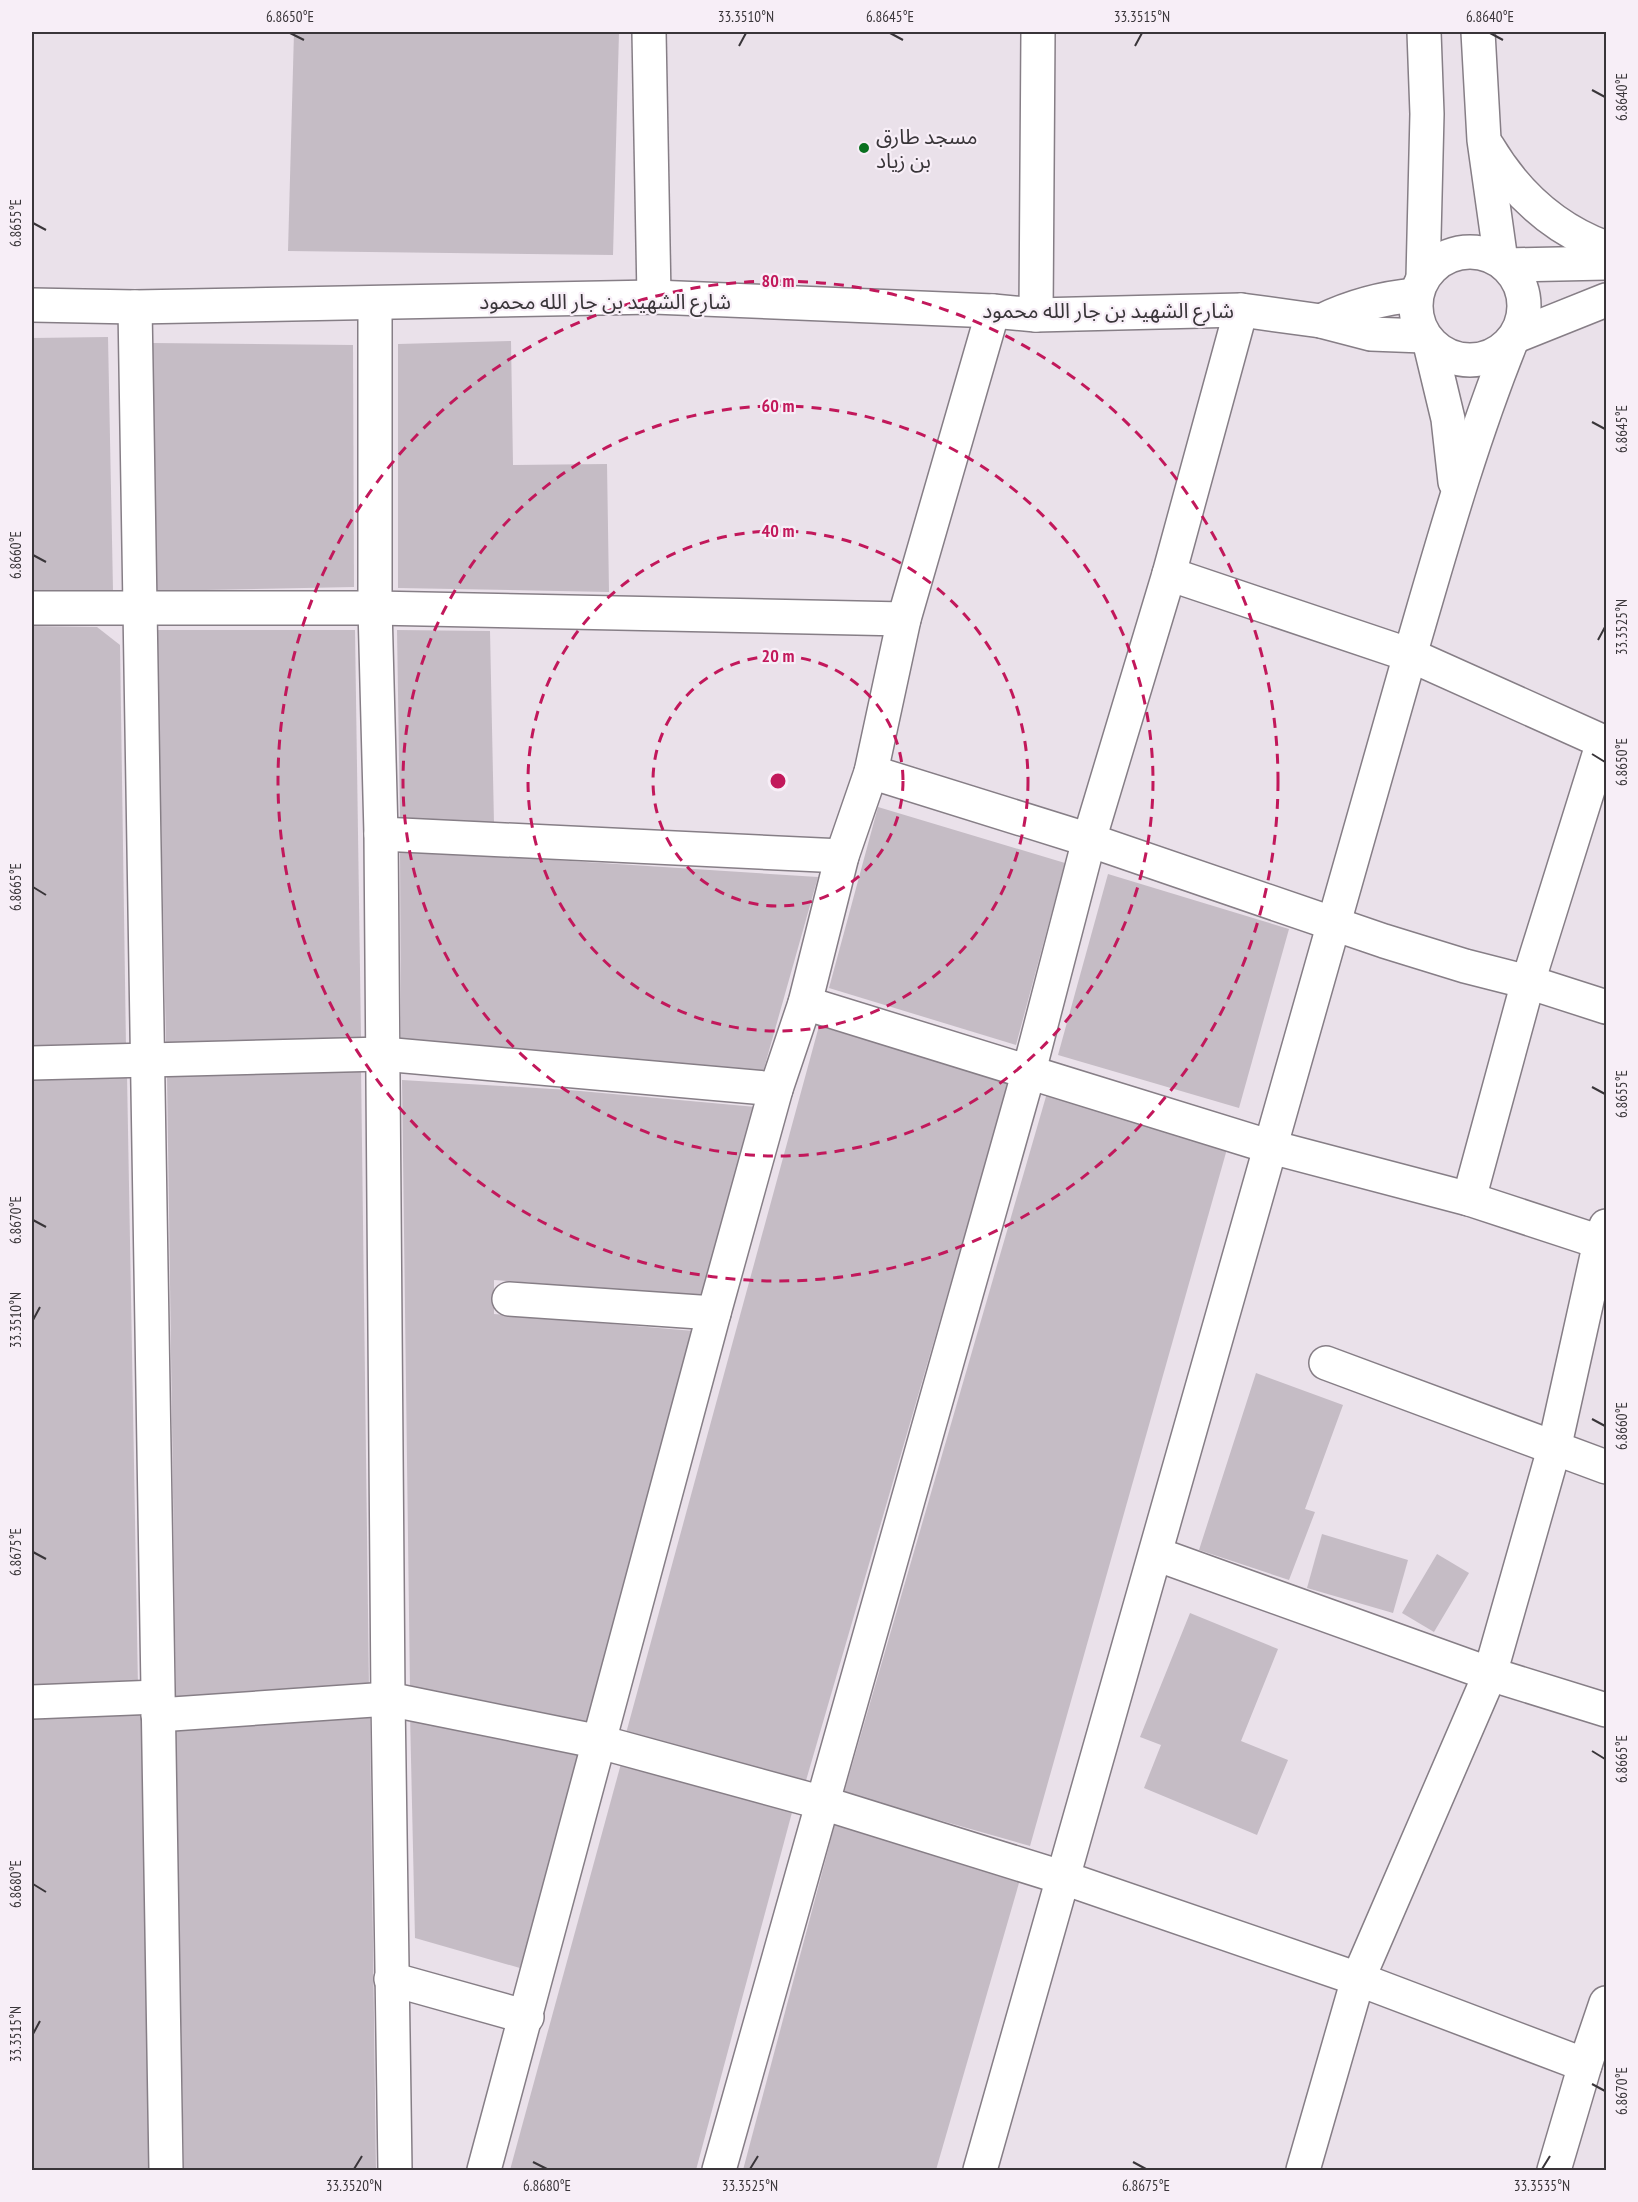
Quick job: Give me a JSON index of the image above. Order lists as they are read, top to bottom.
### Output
{
  "streets": {
    "street": ["شارع الشهيد بن جار الله محمود"]
  },
  "places": ["مسجد طارق بن زياد"],
  "coordinates": [
    "6.8650°E",
    "33.3510°N",
    "6.8645°E",
    "33.3515°N",
    "6.8640°E",
    "6.8655°E",
    "6.8660°E",
    "33.3525°N",
    "6.8665°E",
    "6.8670°E",
    "6.8675°E",
    "6.8680°E",
    "33.3520°N",
    "33.3535°N"
  ],
  "rings": [
    "80 m",
    "60 m",
    "40 m",
    "20 m"
  ]
}
